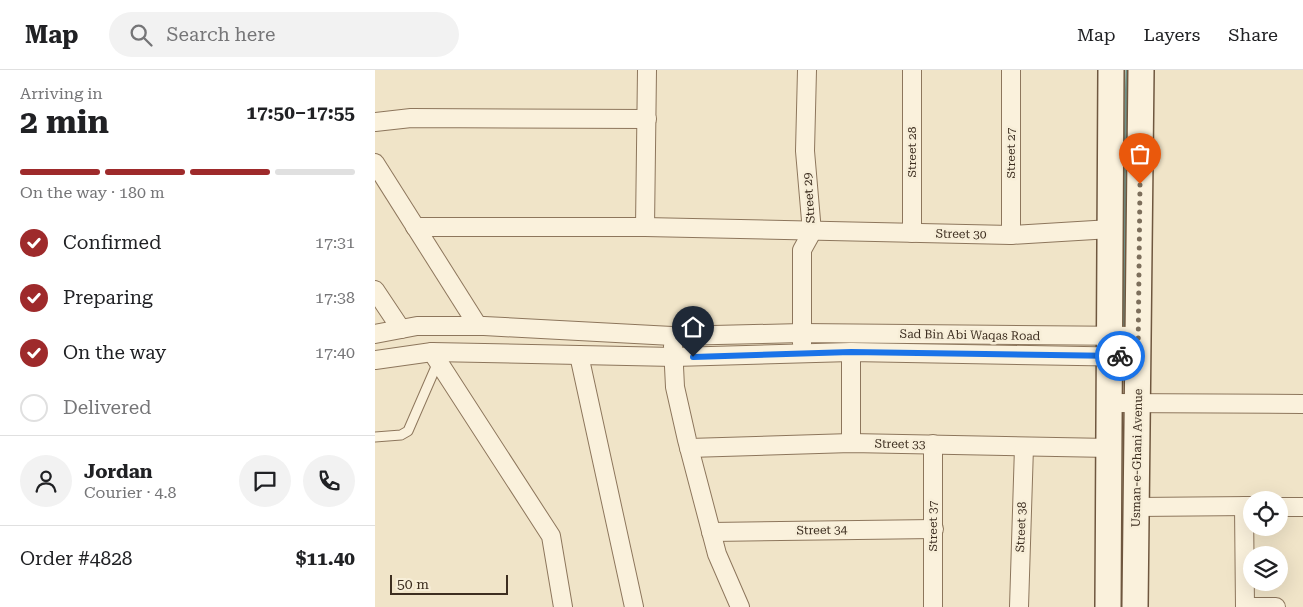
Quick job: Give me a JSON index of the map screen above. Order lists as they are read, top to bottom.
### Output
{
  "streets": {
    "main road": ["Usman-e-Ghani Avenue"],
    "street": [
      "Street 28",
      "Street 27",
      "Street 29",
      "Street 30",
      "Sad Bin Abi Waqas Road",
      "Street 33",
      "Street 37",
      "Street 38",
      "Street 34"
    ]
  },
  "crossings": [
    ["Street 28", "Street 30"],
    ["Street 27", "Street 30"],
    ["Street 29", "Street 30"],
    ["Street 29", "Sad Bin Abi Waqas Road"],
    ["Street 33", "Street 37"],
    ["Street 33", "Street 38"],
    ["Street 37", "Street 34"]
  ],
  "scale_bar": "50 m",
  "page": {
    "header": "Map",
    "search": "Search here",
    "nav": ["Map", "Layers", "Share"],
    "heading": ["2 min", "Arriving in", "17:50–17:55"],
    "panel": [
      "Jordan",
      "Courier · 4.8",
      "Order #4828",
      "$11.40"
    ],
    "bar": "On the way · 180 m",
    "list": [
      ["Confirmed", "17:31"],
      ["Preparing", "17:38"],
      ["On the way", "17:40"],
      "Delivered"
    ],
    "scale": "50 m"
  }
}
